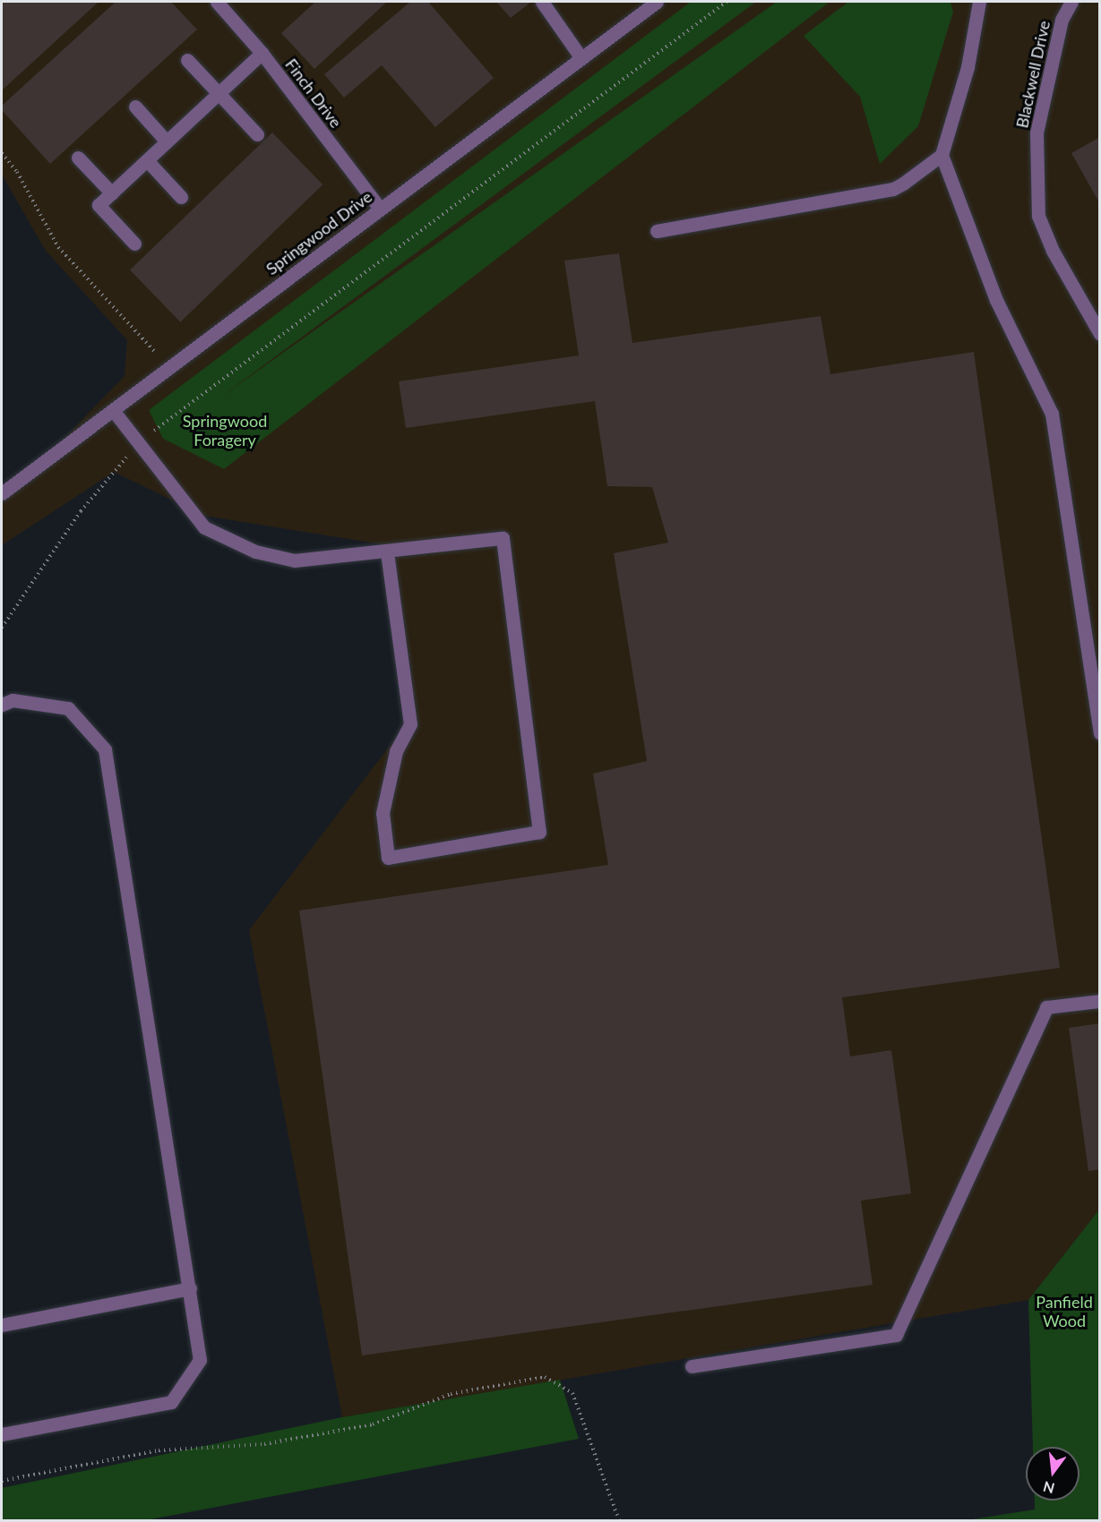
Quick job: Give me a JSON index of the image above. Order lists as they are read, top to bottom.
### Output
{
  "streets": {
    "street": ["Blackwell Drive", "Finch Drive", "Springwood Drive"]
  },
  "crossings": [
    ["Finch Drive", "Springwood Drive"]
  ],
  "parks": ["Springwood Foragery", "Panfield Wood"],
  "north": "bottom"
}
